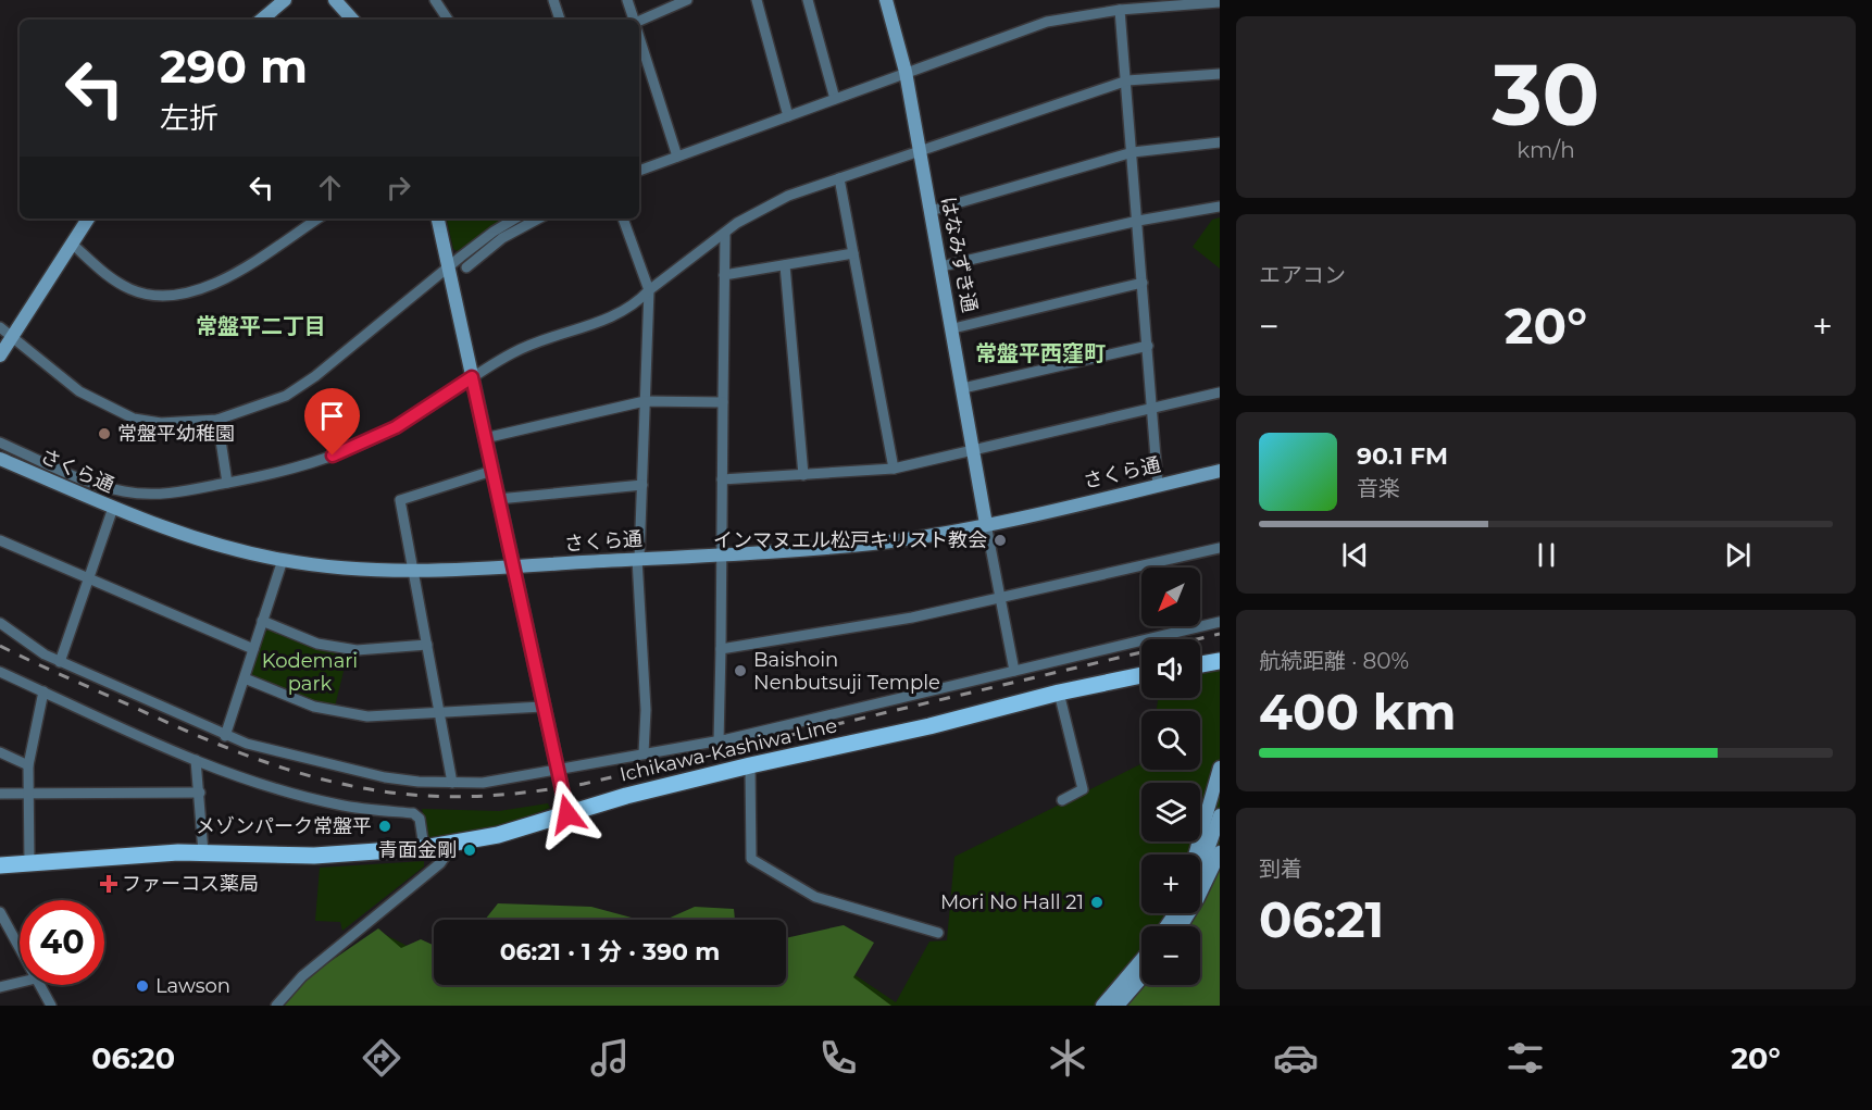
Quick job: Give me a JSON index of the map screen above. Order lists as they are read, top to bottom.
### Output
{
  "streets": {
    "main road": ["Ichikawa-Kashiwa Line"],
    "street": ["はなみずき通", "さくら通"]
  },
  "crossings": [
    ["はなみずき通", "さくら通"]
  ],
  "districts": ["常盤平二丁目", "常盤平西窪町"],
  "parks": ["Kodemari park"],
  "places": {
    "other": [
      "常盤平幼稚園",
      "インマヌエル松戸キリスト教会",
      "Baishoin Nenbutsuji Temple",
      "メゾンパーク常盤平",
      "青面金剛",
      "Mori No Hall 21",
      "Lawson"
    ],
    "health": ["ファーコス薬局"]
  },
  "north": "bottom left",
  "page": {
    "tile": [
      ["30", "km/h"],
      "エアコン",
      ["航続距離 · 80%", "400 km"],
      ["到着", "06:21"]
    ],
    "turn": ["290 m", "左折"],
    "heat": ["−", "20°", "+"],
    "song": ["90.1 FM", "音楽"],
    "map_buttons": ["+", "−"],
    "limit": "40",
    "trip": "06:21 · 1 分 · 390 m",
    "tabs": ["06:20", "20°"]
  }
}
